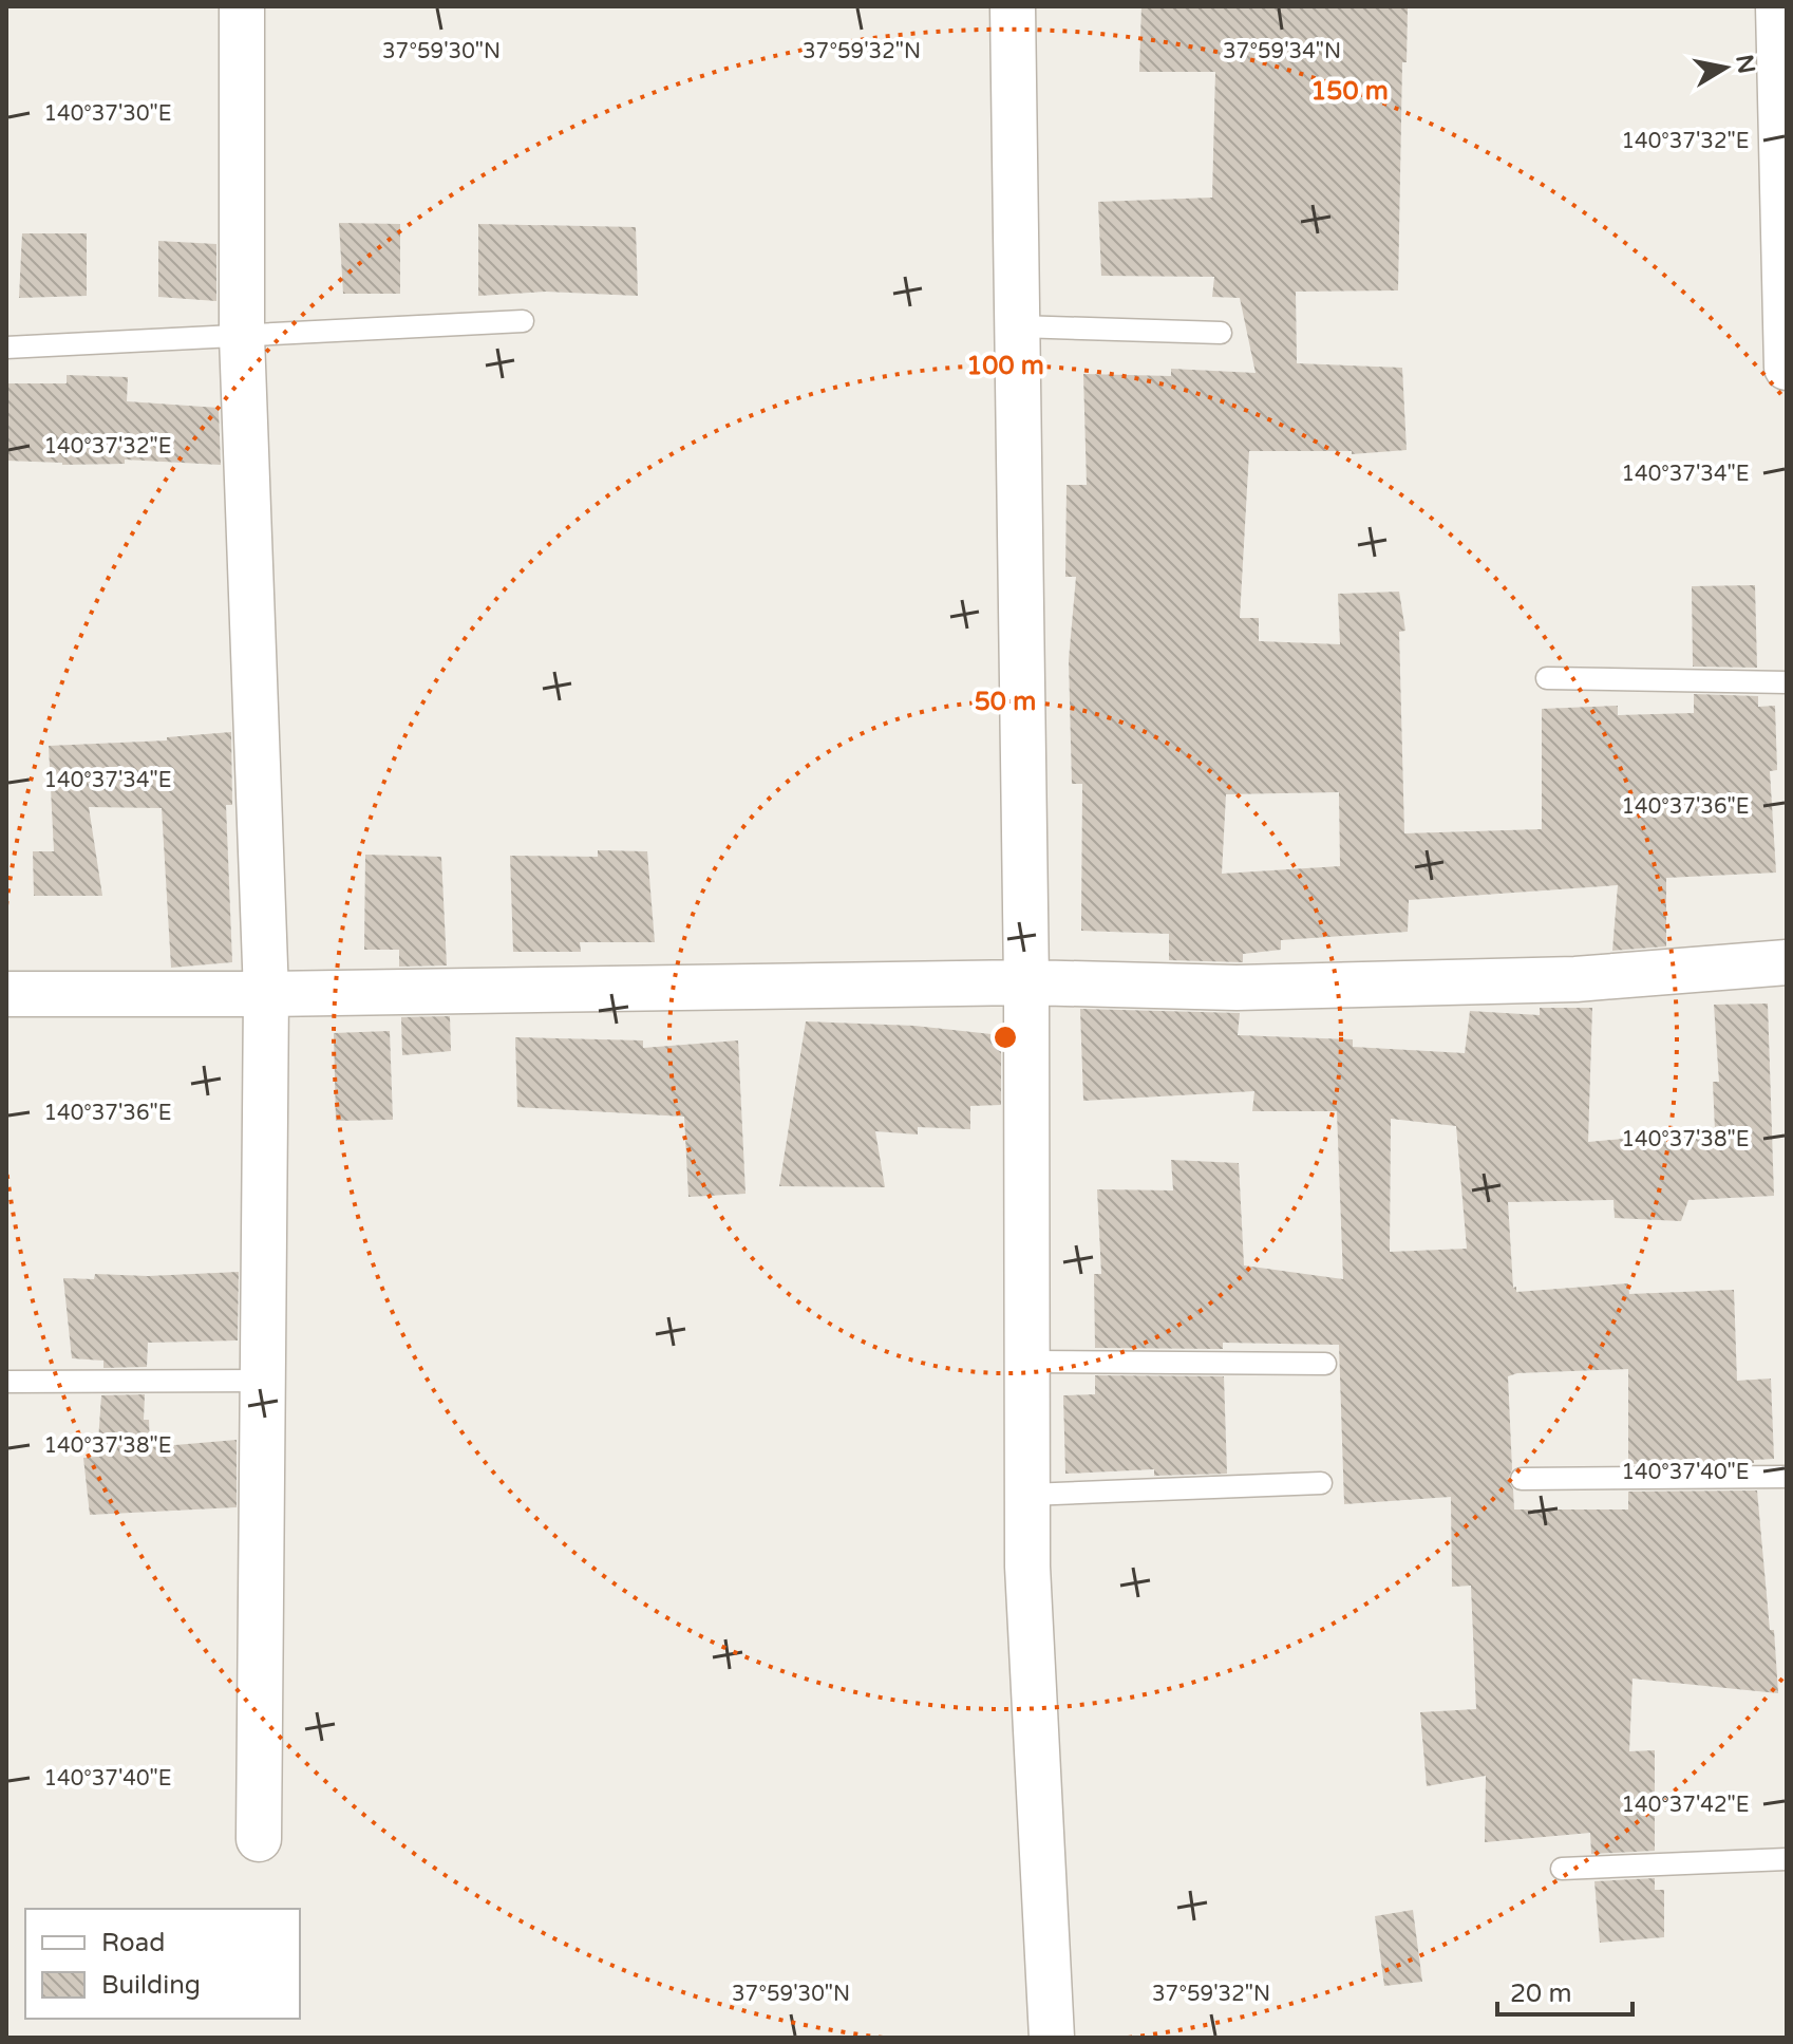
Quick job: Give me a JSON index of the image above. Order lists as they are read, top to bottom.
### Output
{
  "legend": ["Road", "Building"],
  "scale_bar": "20 m",
  "north": "right",
  "coordinates": [
    "37°59'30\"N",
    "37°59'32\"N",
    "37°59'34\"N",
    "140°37'30\"E",
    "140°37'32\"E",
    "140°37'34\"E",
    "140°37'36\"E",
    "140°37'38\"E",
    "140°37'40\"E",
    "140°37'42\"E"
  ],
  "rings": ["150 m", "100 m", "50 m"]
}
